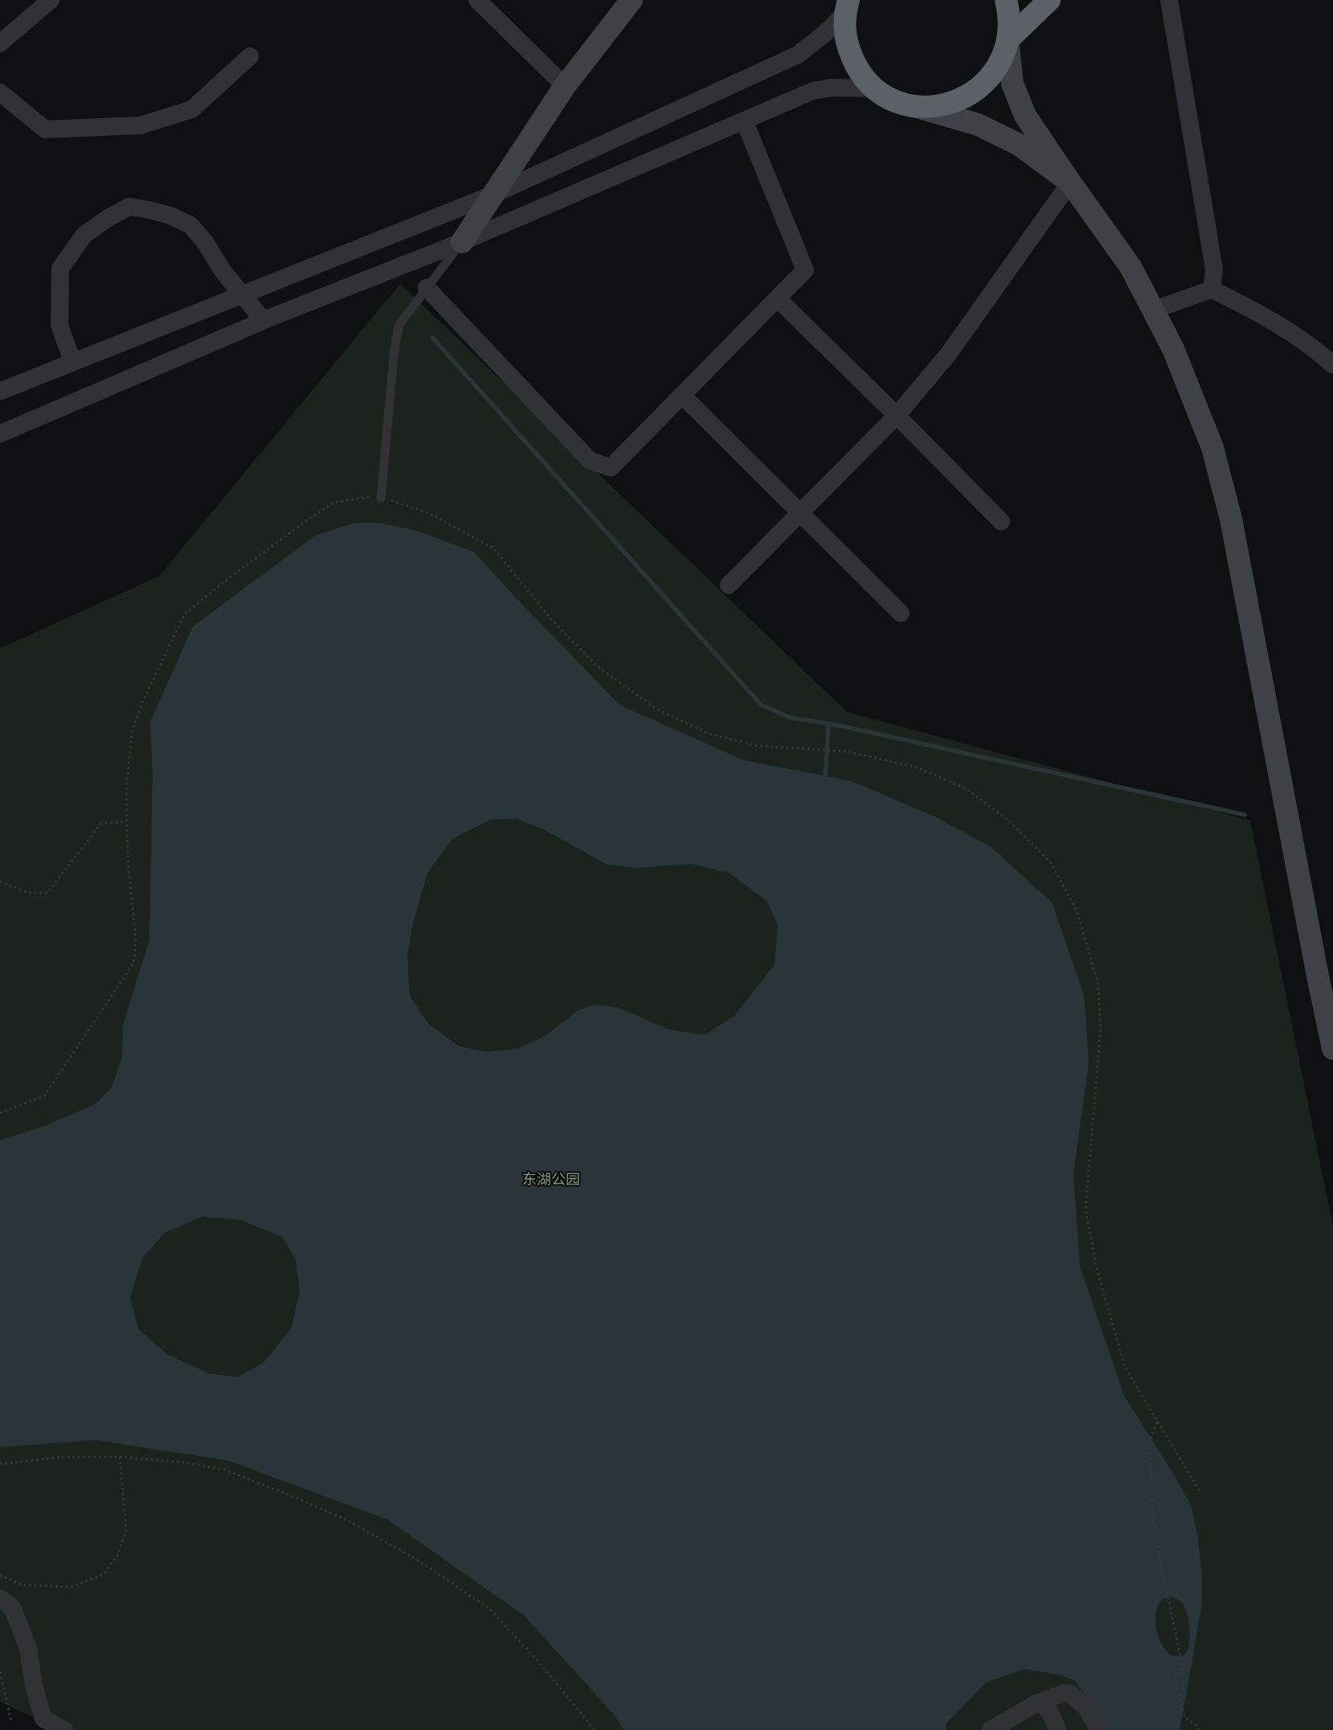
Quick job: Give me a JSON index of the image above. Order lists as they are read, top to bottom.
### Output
{
  "parks": ["东湖公园"]
}
